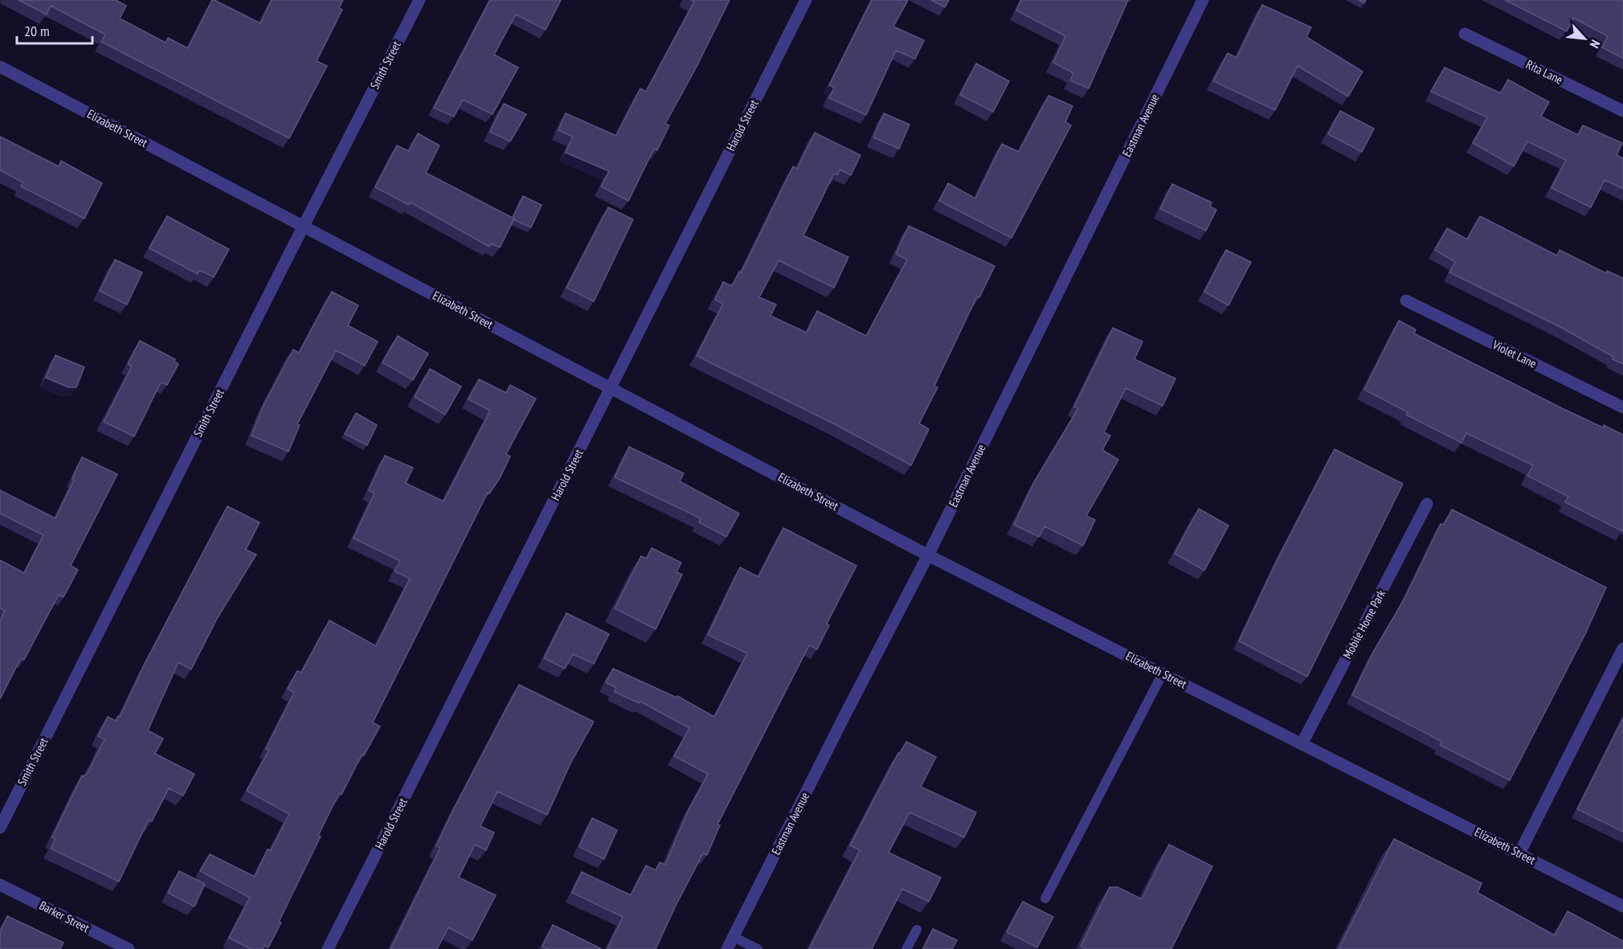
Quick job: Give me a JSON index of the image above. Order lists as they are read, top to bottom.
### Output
{
  "streets": {
    "street": [
      "Smith Street",
      "Rita Lane",
      "Harold Street",
      "Eastman Avenue",
      "Elizabeth Street",
      "Violet Lane",
      "Mobile Home Park",
      "Barker Street"
    ]
  },
  "crossings": [
    ["Smith Street", "Elizabeth Street"],
    ["Harold Street", "Elizabeth Street"],
    ["Eastman Avenue", "Elizabeth Street"],
    ["Elizabeth Street", "Mobile Home Park"]
  ],
  "scale_bar": "20 m",
  "north": "bottom right"
}
